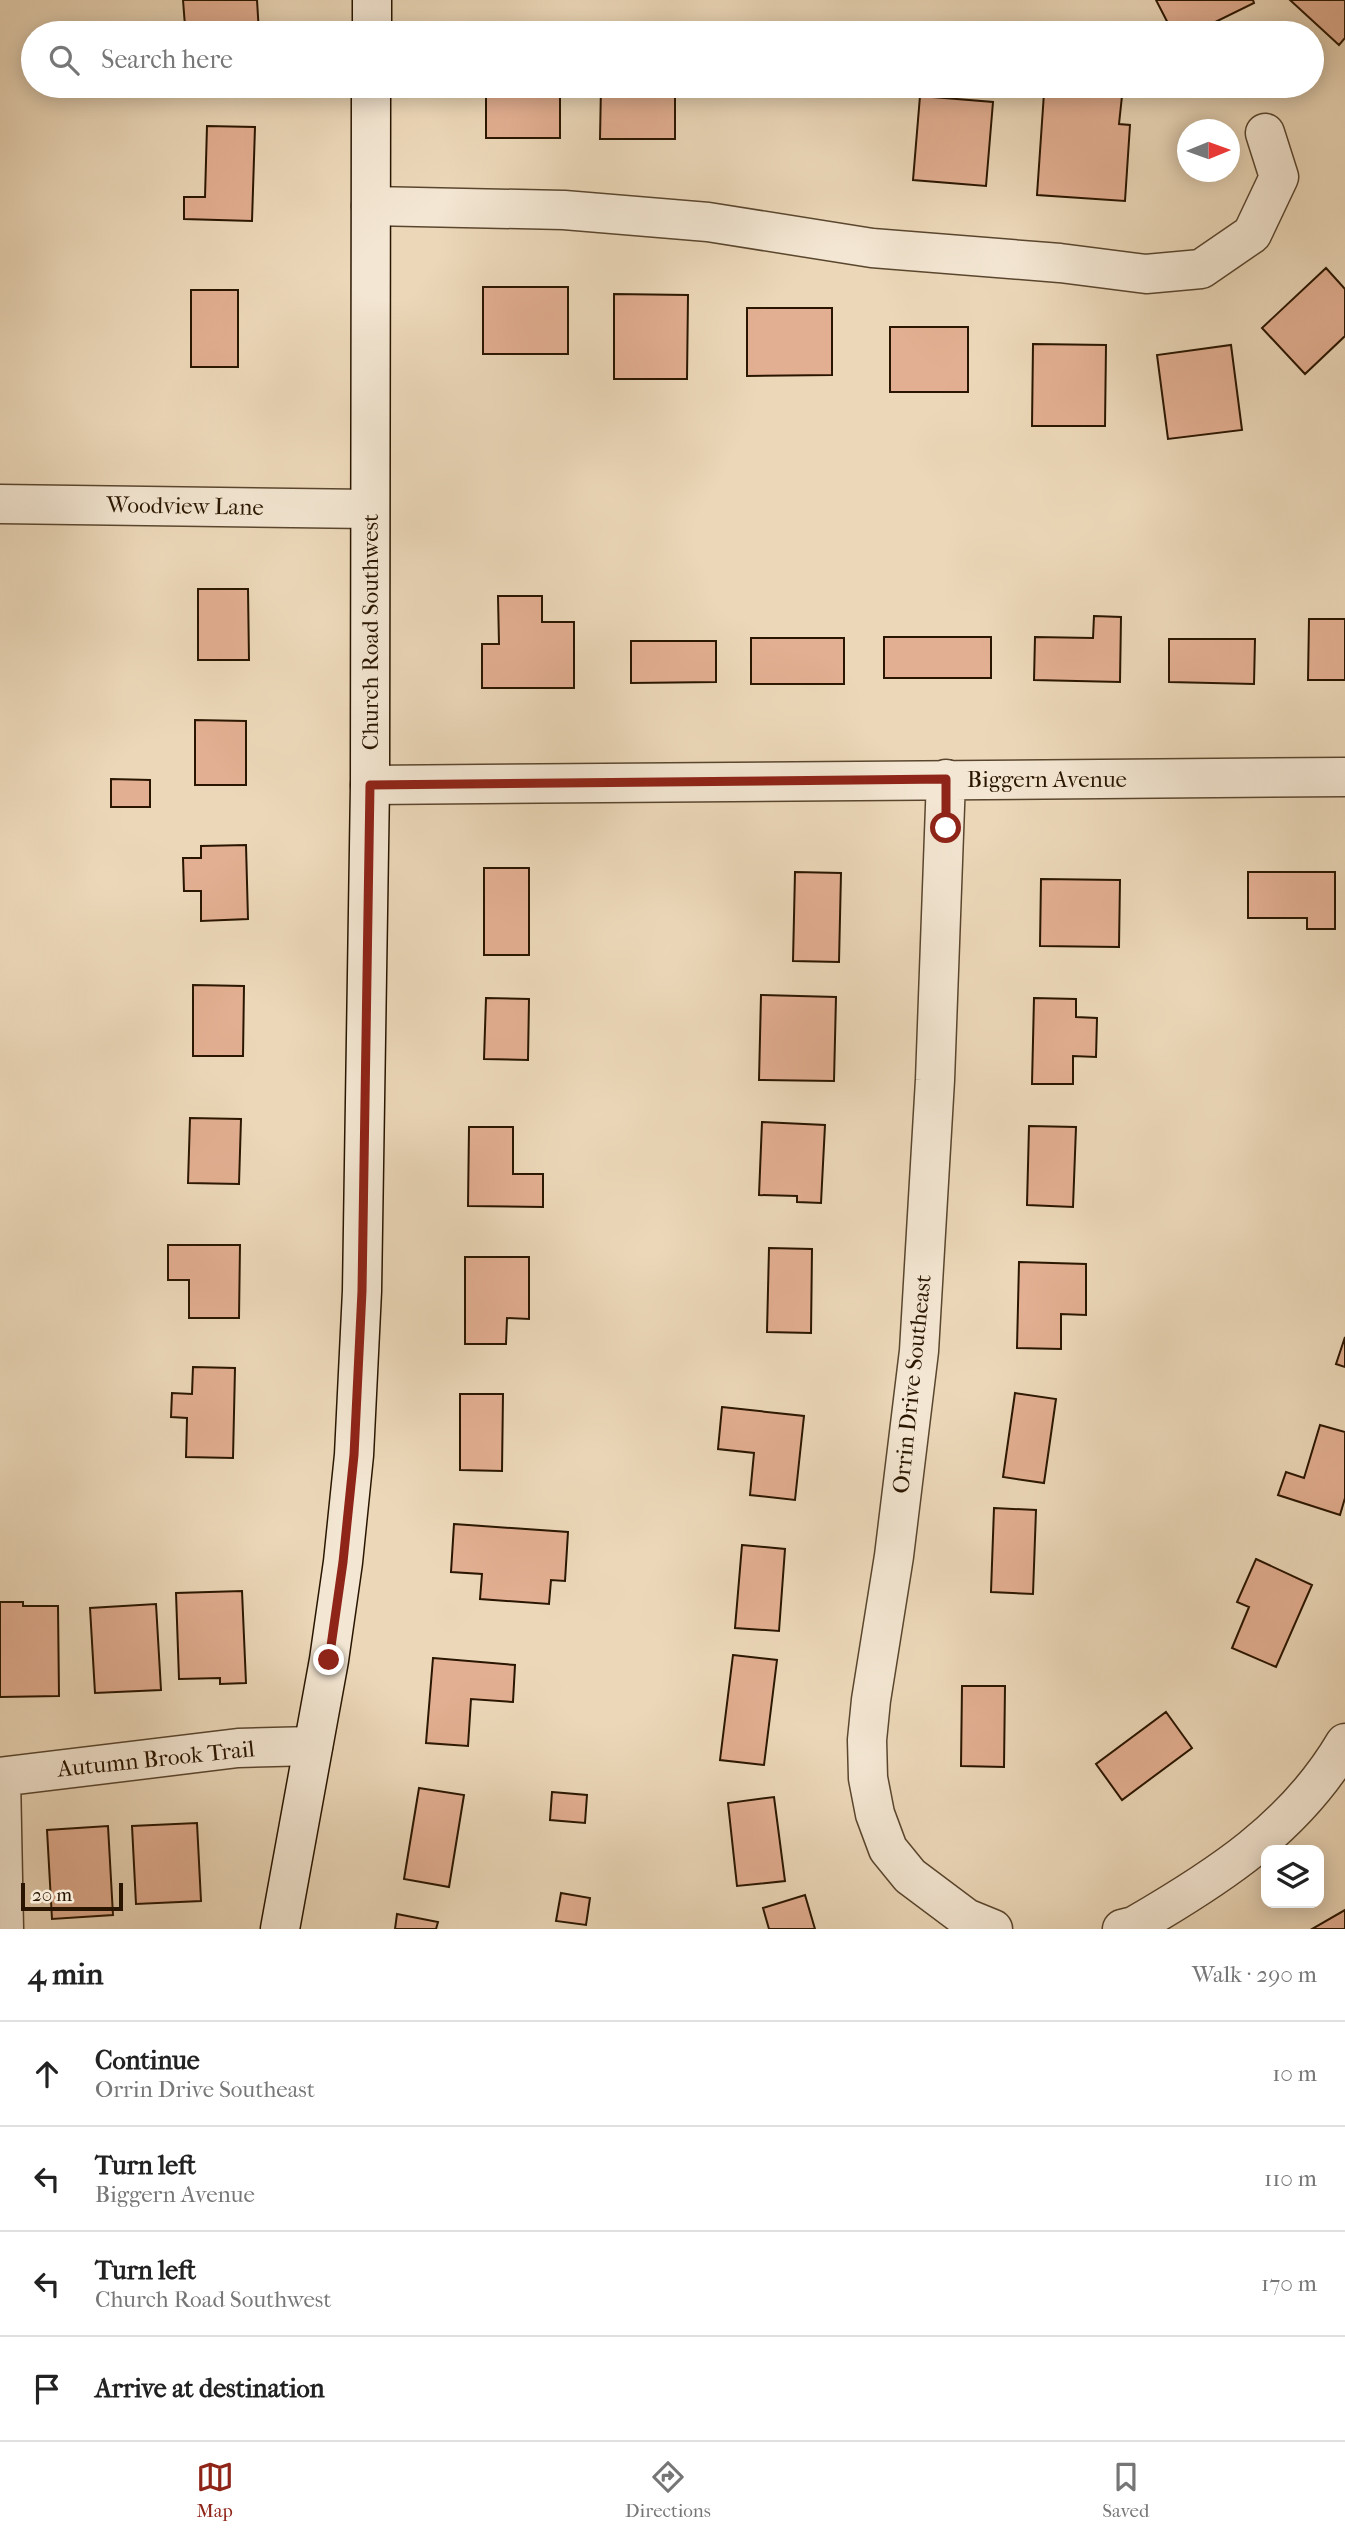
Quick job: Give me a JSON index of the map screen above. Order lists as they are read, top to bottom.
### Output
{
  "streets": {
    "street": [
      "Woodview Lane",
      "Church Road Southwest",
      "Biggern Avenue",
      "Orrin Drive Southeast",
      "Autumn Brook Trail"
    ]
  },
  "crossings": [
    ["Woodview Lane", "Church Road Southwest"],
    ["Church Road Southwest", "Biggern Avenue"],
    ["Church Road Southwest", "Autumn Brook Trail"],
    ["Biggern Avenue", "Orrin Drive Southeast"]
  ],
  "scale_bar": "20 m",
  "north": "right",
  "page": {
    "search": "Search here",
    "scale": "20 m",
    "heading": ["4 min", "Walk · 290 m"],
    "list": [
      ["Continue", "Orrin Drive Southeast", "10 m"],
      ["Turn left", "Biggern Avenue", "110 m"],
      ["Turn left", "Church Road Southwest", "170 m"],
      "Arrive at destination"
    ],
    "nav": ["Map", "Directions", "Saved"]
  }
}
